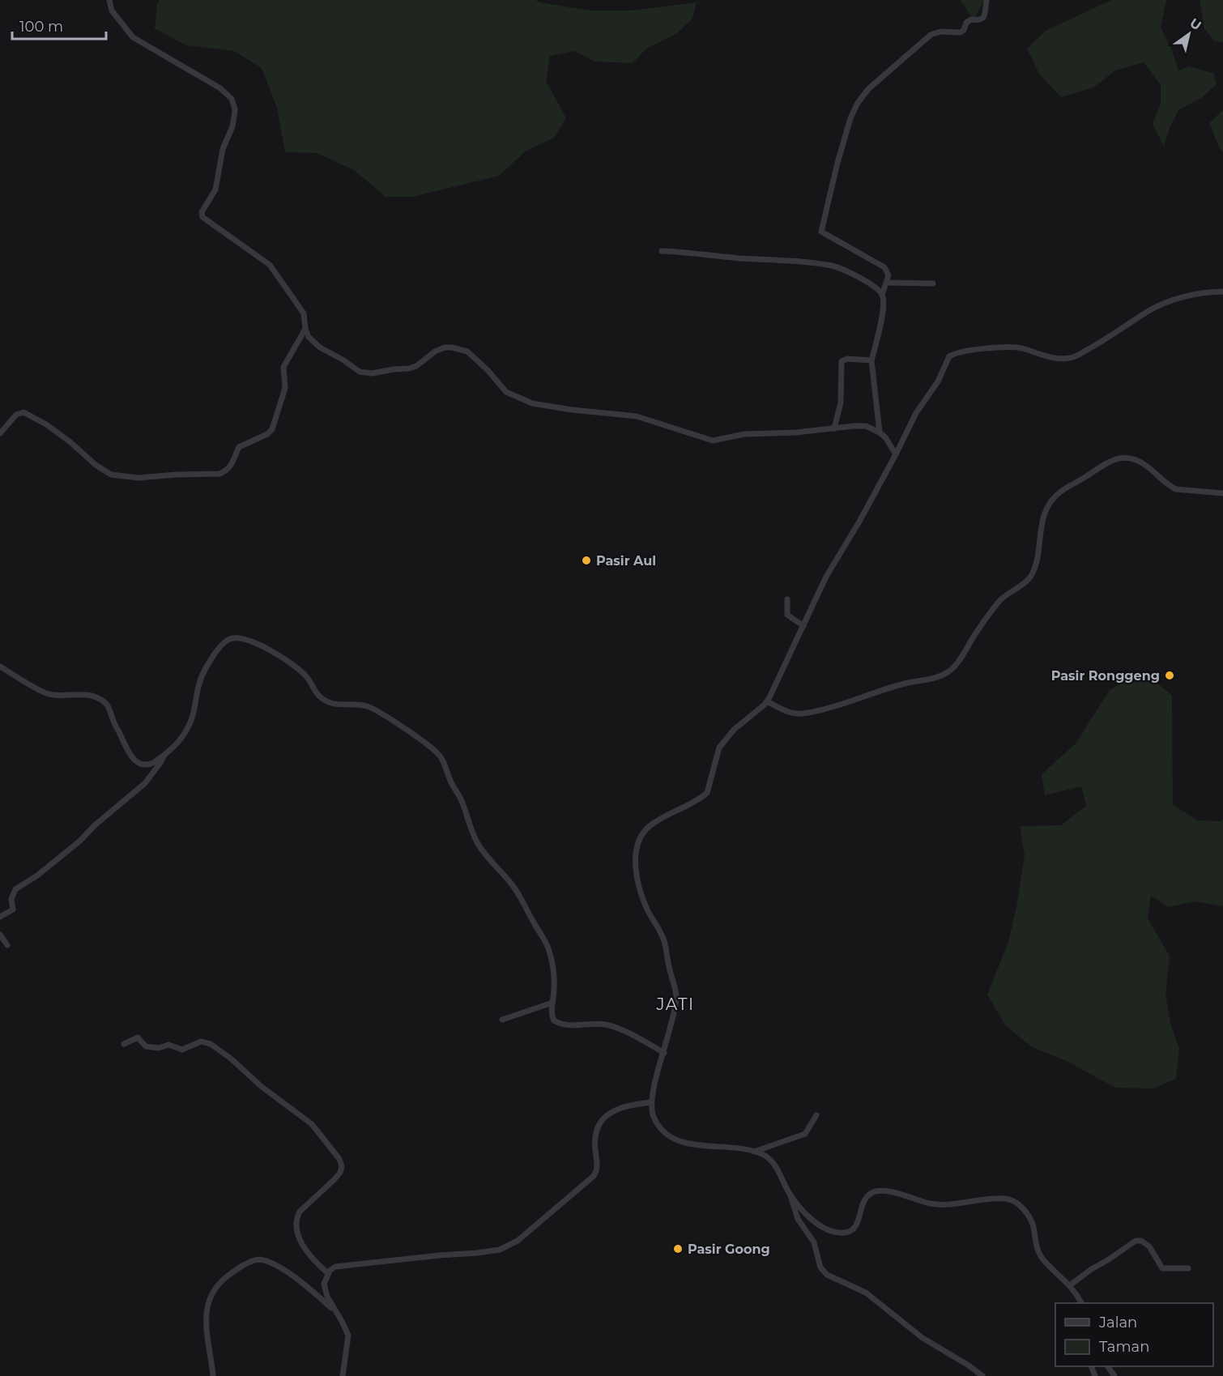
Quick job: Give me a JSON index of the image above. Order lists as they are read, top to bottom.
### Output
{
  "districts": ["JATI"],
  "places": ["Pasir Aul", "Pasir Ronggeng", "Pasir Goong"],
  "legend": ["Jalan", "Taman"],
  "scale_bar": "100 m",
  "north": "top right"
}
